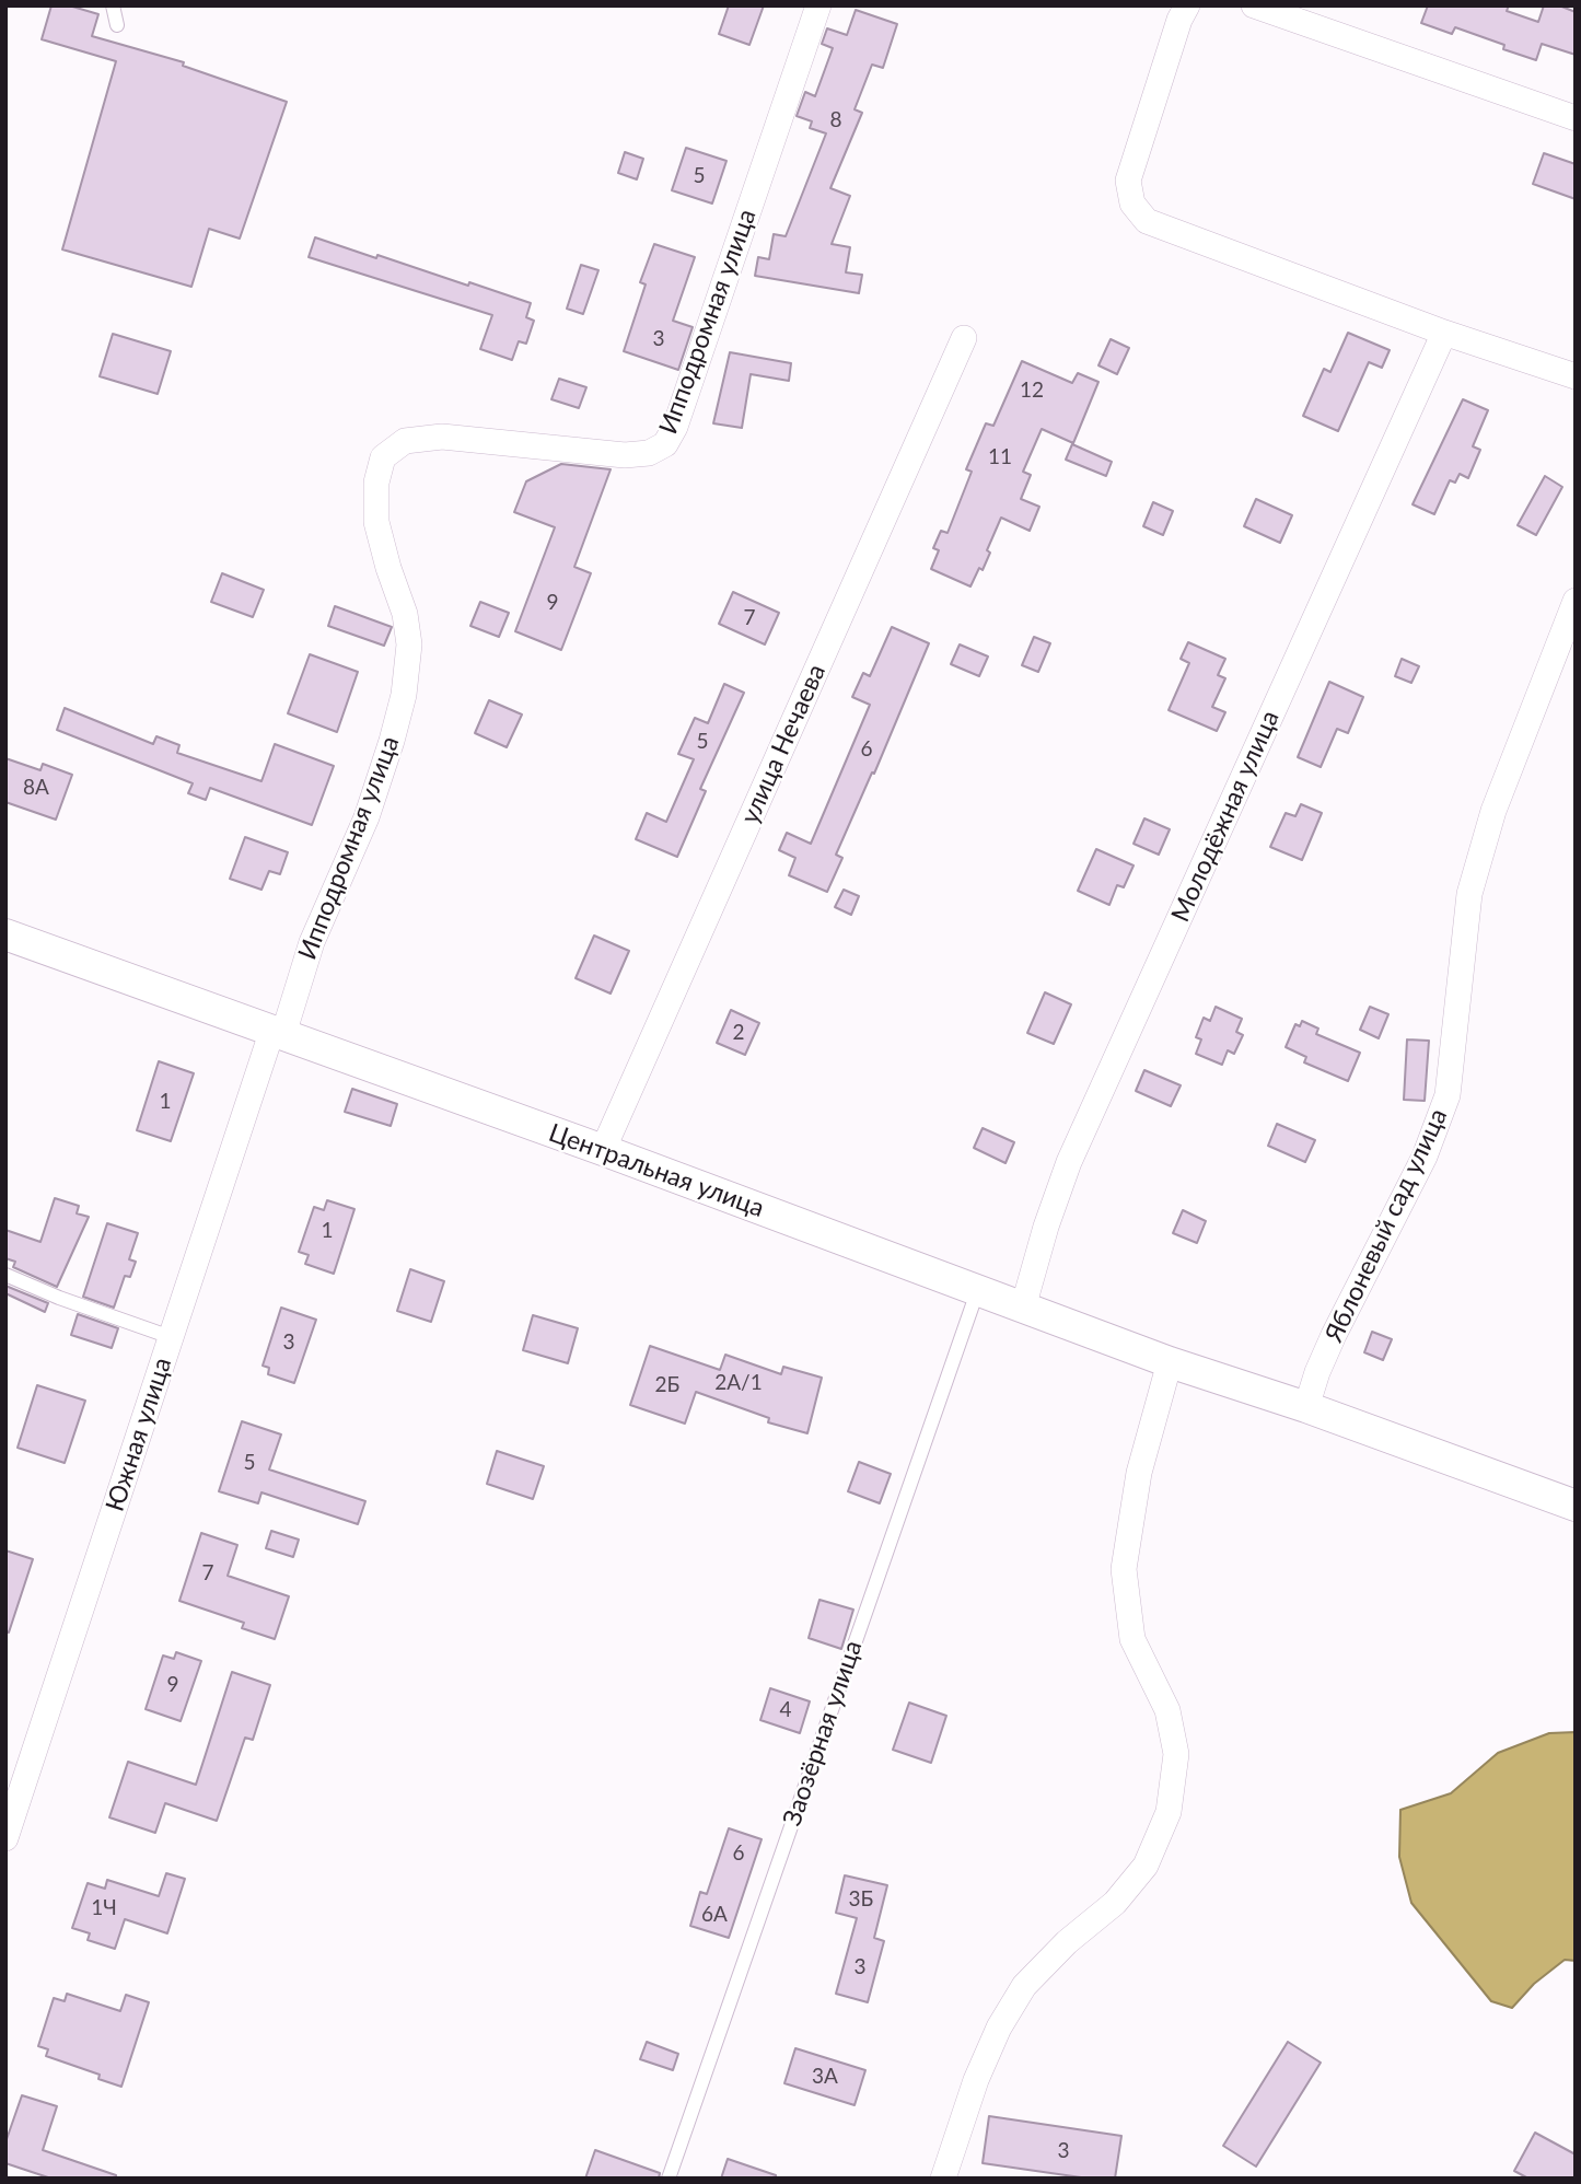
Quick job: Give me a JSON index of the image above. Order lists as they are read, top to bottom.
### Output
{
  "streets": {
    "street": [
      "Ипподромная улица",
      "улица Нечаева",
      "Молодёжная улица",
      "Центральная улица",
      "Яблоневый сад улица",
      "Южная улица"
    ],
    "lane": ["Заозёрная улица"]
  },
  "crossings": [
    ["Ипподромная улица", "Центральная улица"],
    ["Ипподромная улица", "Южная улица"],
    ["улица Нечаева", "Центральная улица"],
    ["Молодёжная улица", "Центральная улица"],
    ["Центральная улица", "Яблоневый сад улица"],
    ["Центральная улица", "Южная улица"],
    ["Центральная улица", "Заозёрная улица"]
  ],
  "house_numbers": [
    "8",
    "5",
    "3",
    "12",
    "11",
    "9",
    "7",
    "5",
    "6",
    "8А",
    "2",
    "1",
    "1",
    "3",
    "2А/1",
    "2Б",
    "5",
    "7",
    "9",
    "4",
    "6",
    "3Б",
    "1Ч",
    "6А",
    "3",
    "3А",
    "3"
  ]
}
